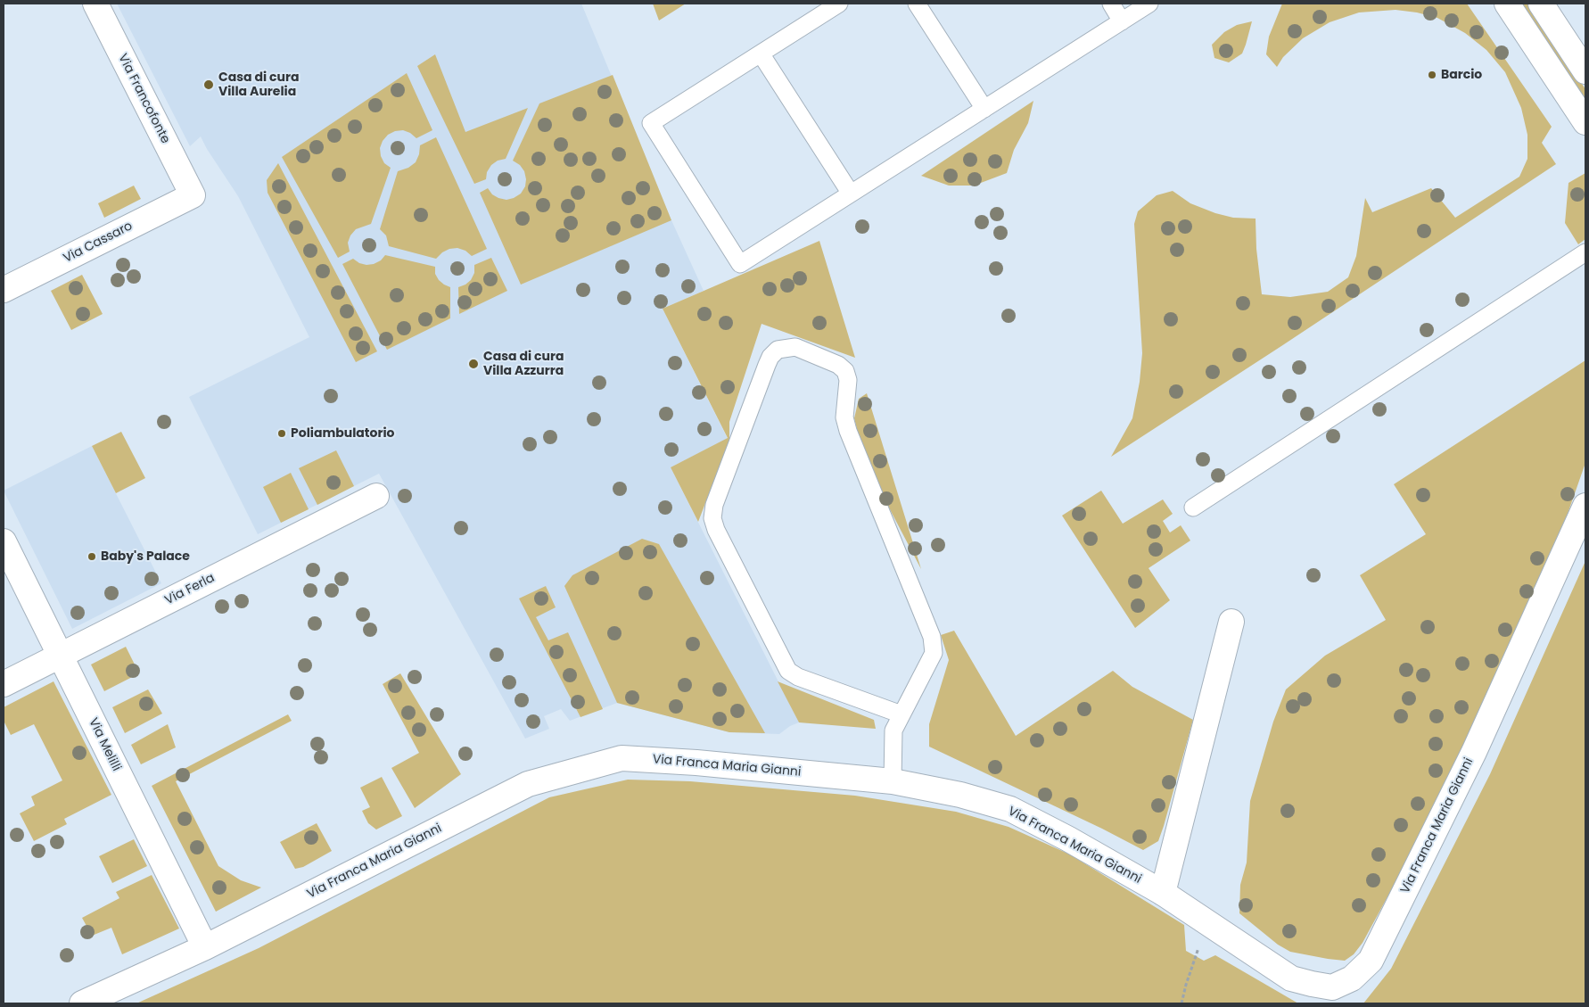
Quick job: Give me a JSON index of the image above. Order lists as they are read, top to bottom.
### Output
{
  "streets": {
    "street": [
      "Via Francofonte",
      "Via Cassaro",
      "Via Ferla",
      "Via Melilli",
      "Via Franca Maria Gianni"
    ]
  },
  "crossings": [
    ["Via Francofonte", "Via Cassaro"],
    ["Via Ferla", "Via Melilli"],
    ["Via Melilli", "Via Franca Maria Gianni"]
  ],
  "places": [
    "Barcio",
    "Casa di cura Villa Aurelia",
    "Casa di cura Villa Azzurra",
    "Poliambulatorio",
    "Baby's Palace"
  ]
}
